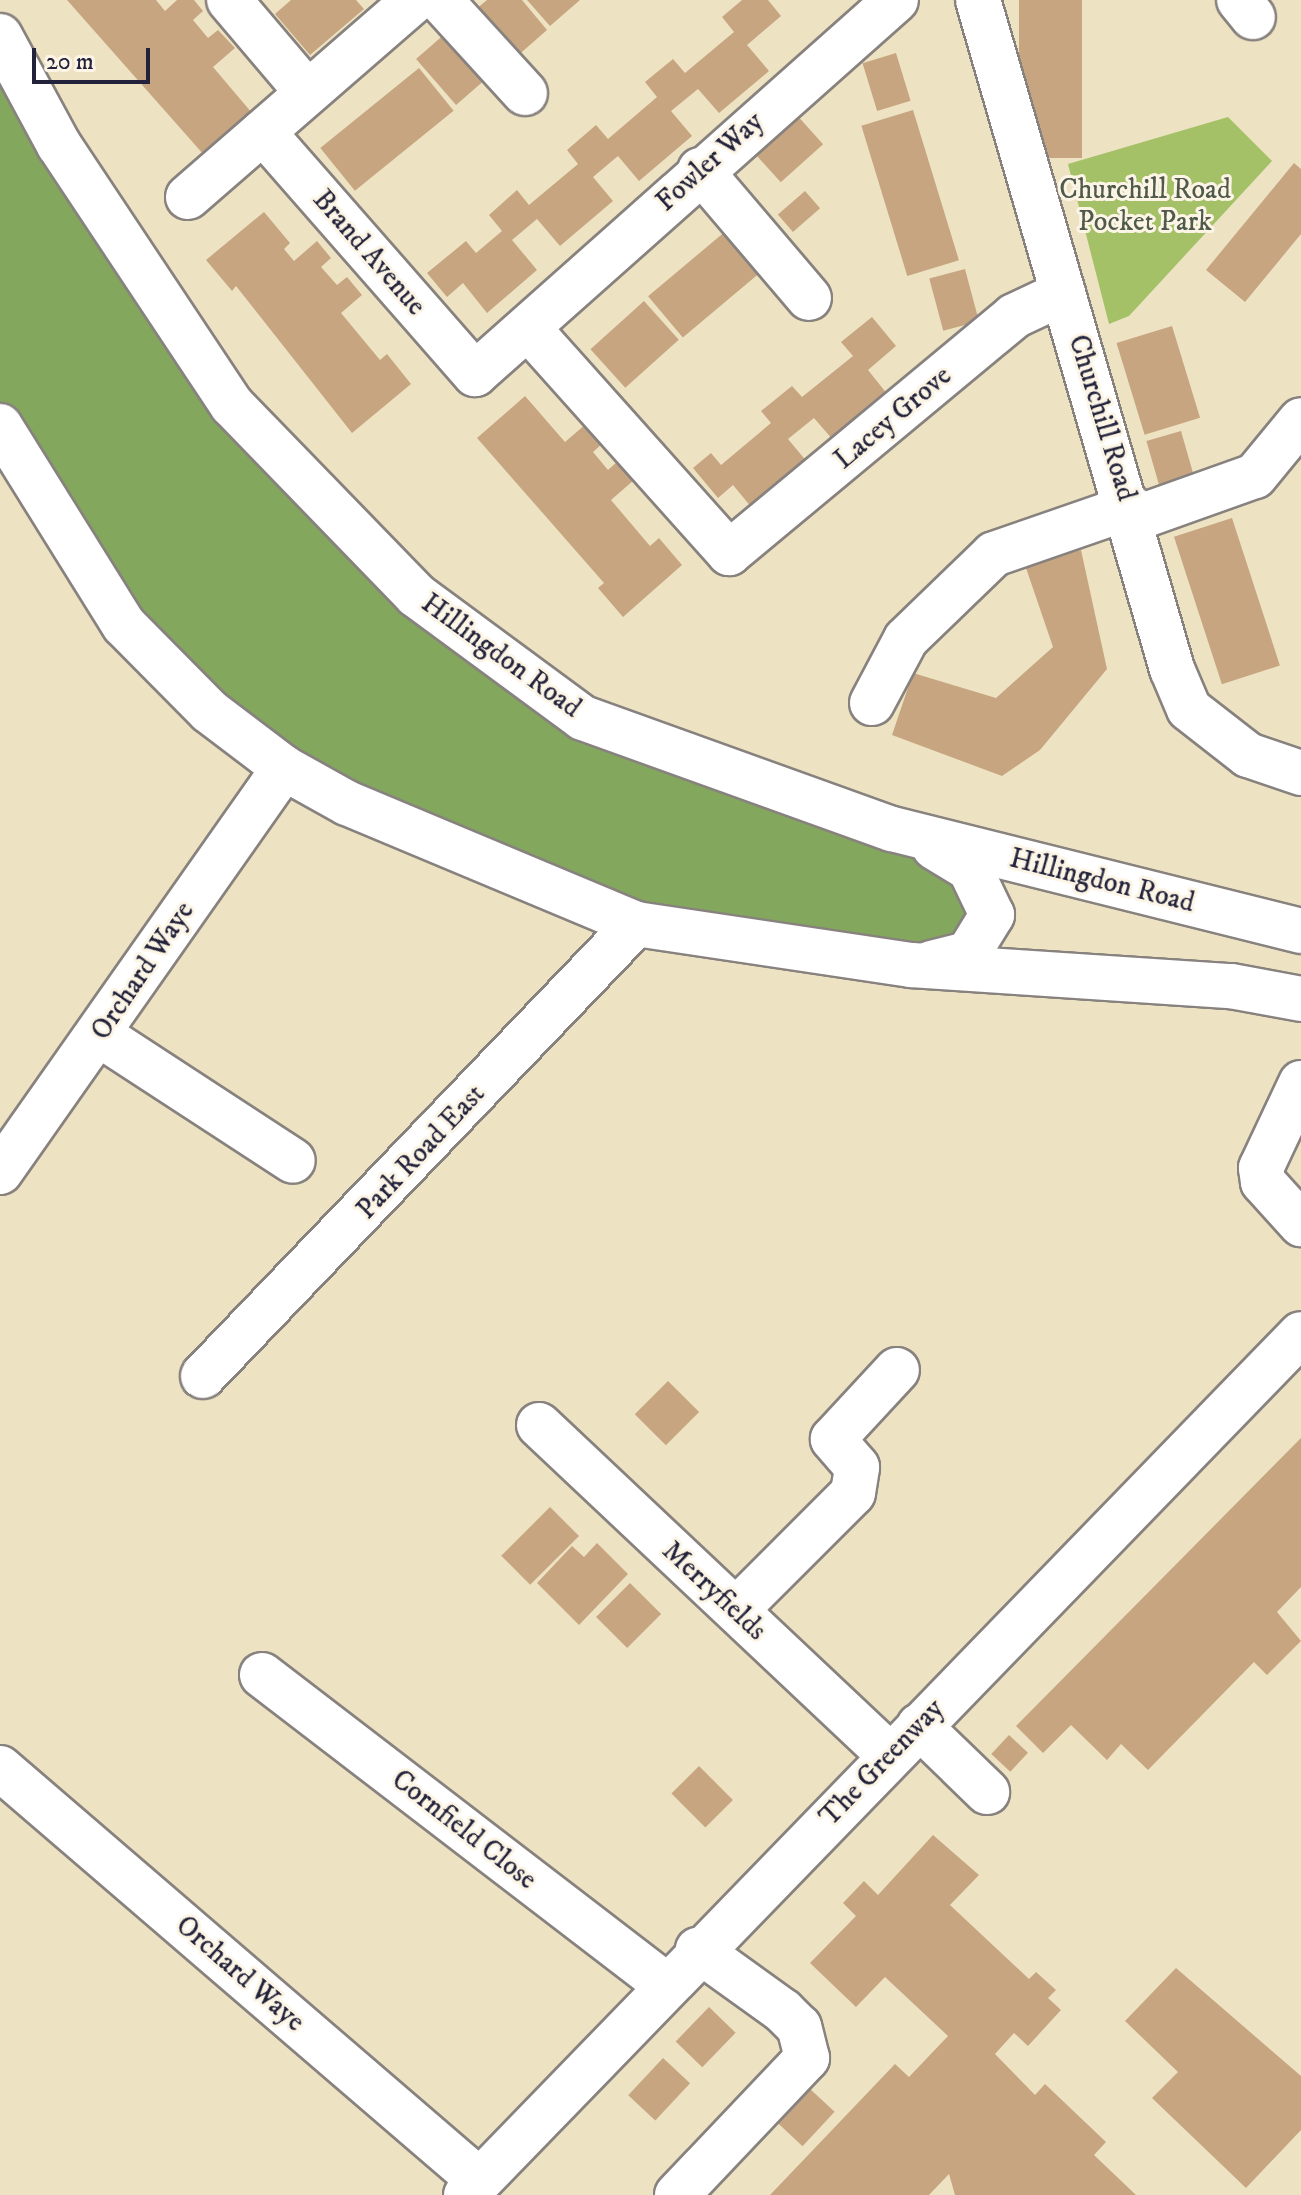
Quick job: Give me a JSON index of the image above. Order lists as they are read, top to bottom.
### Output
{
  "streets": {
    "street": [
      "Fowler Way",
      "Brand Avenue",
      "Lacey Grove",
      "Churchill Road",
      "Hillingdon Road",
      "Orchard Waye",
      "Park Road East",
      "Merryfields",
      "The Greenway",
      "Cornfield Close"
    ]
  },
  "crossings": [
    ["Fowler Way", "Brand Avenue"],
    ["Fowler Way", "Lacey Grove"],
    ["Lacey Grove", "Churchill Road"],
    ["Orchard Waye", "The Greenway"],
    ["Merryfields", "The Greenway"],
    ["The Greenway", "Cornfield Close"]
  ],
  "parks": ["Churchill Road Pocket Park"],
  "scale_bar": "20 m"
}
